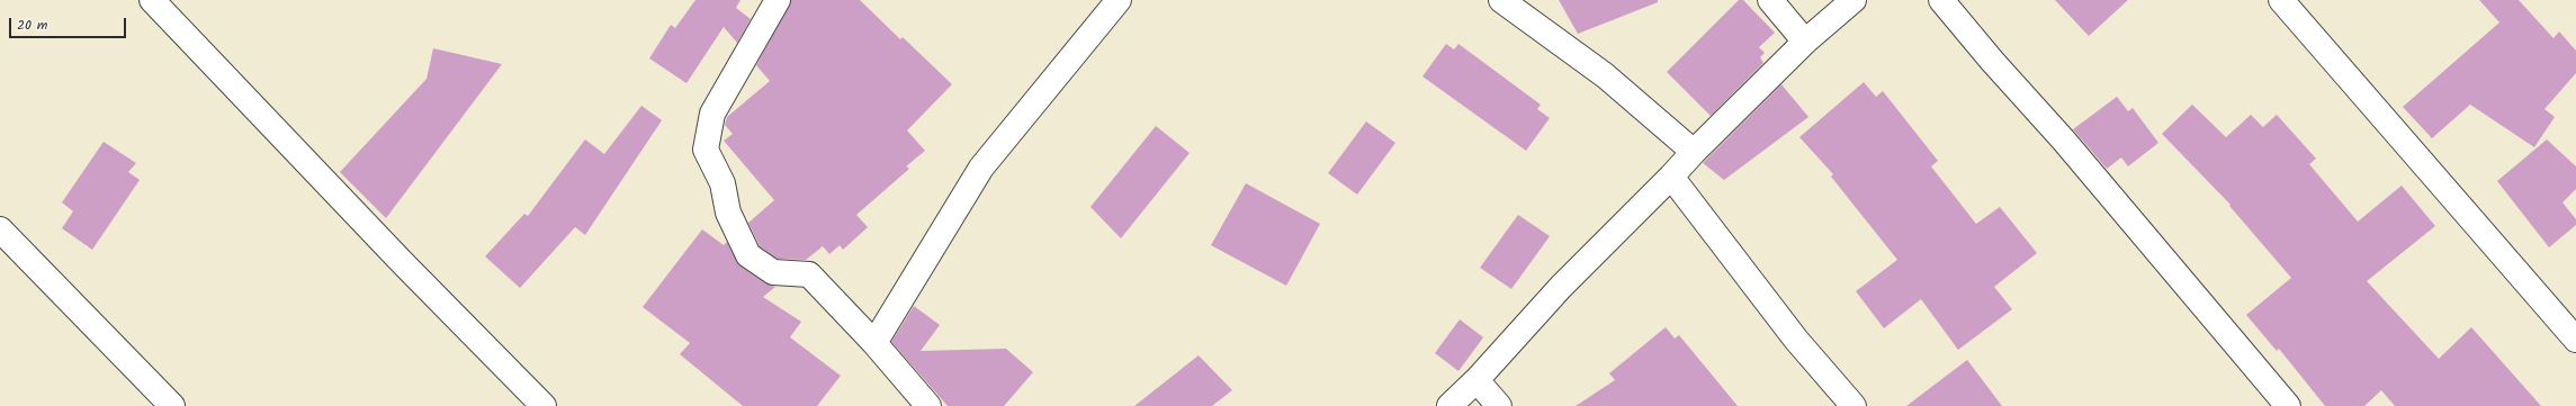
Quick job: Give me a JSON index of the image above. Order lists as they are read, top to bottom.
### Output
{
  "scale_bar": "20 m"
}
